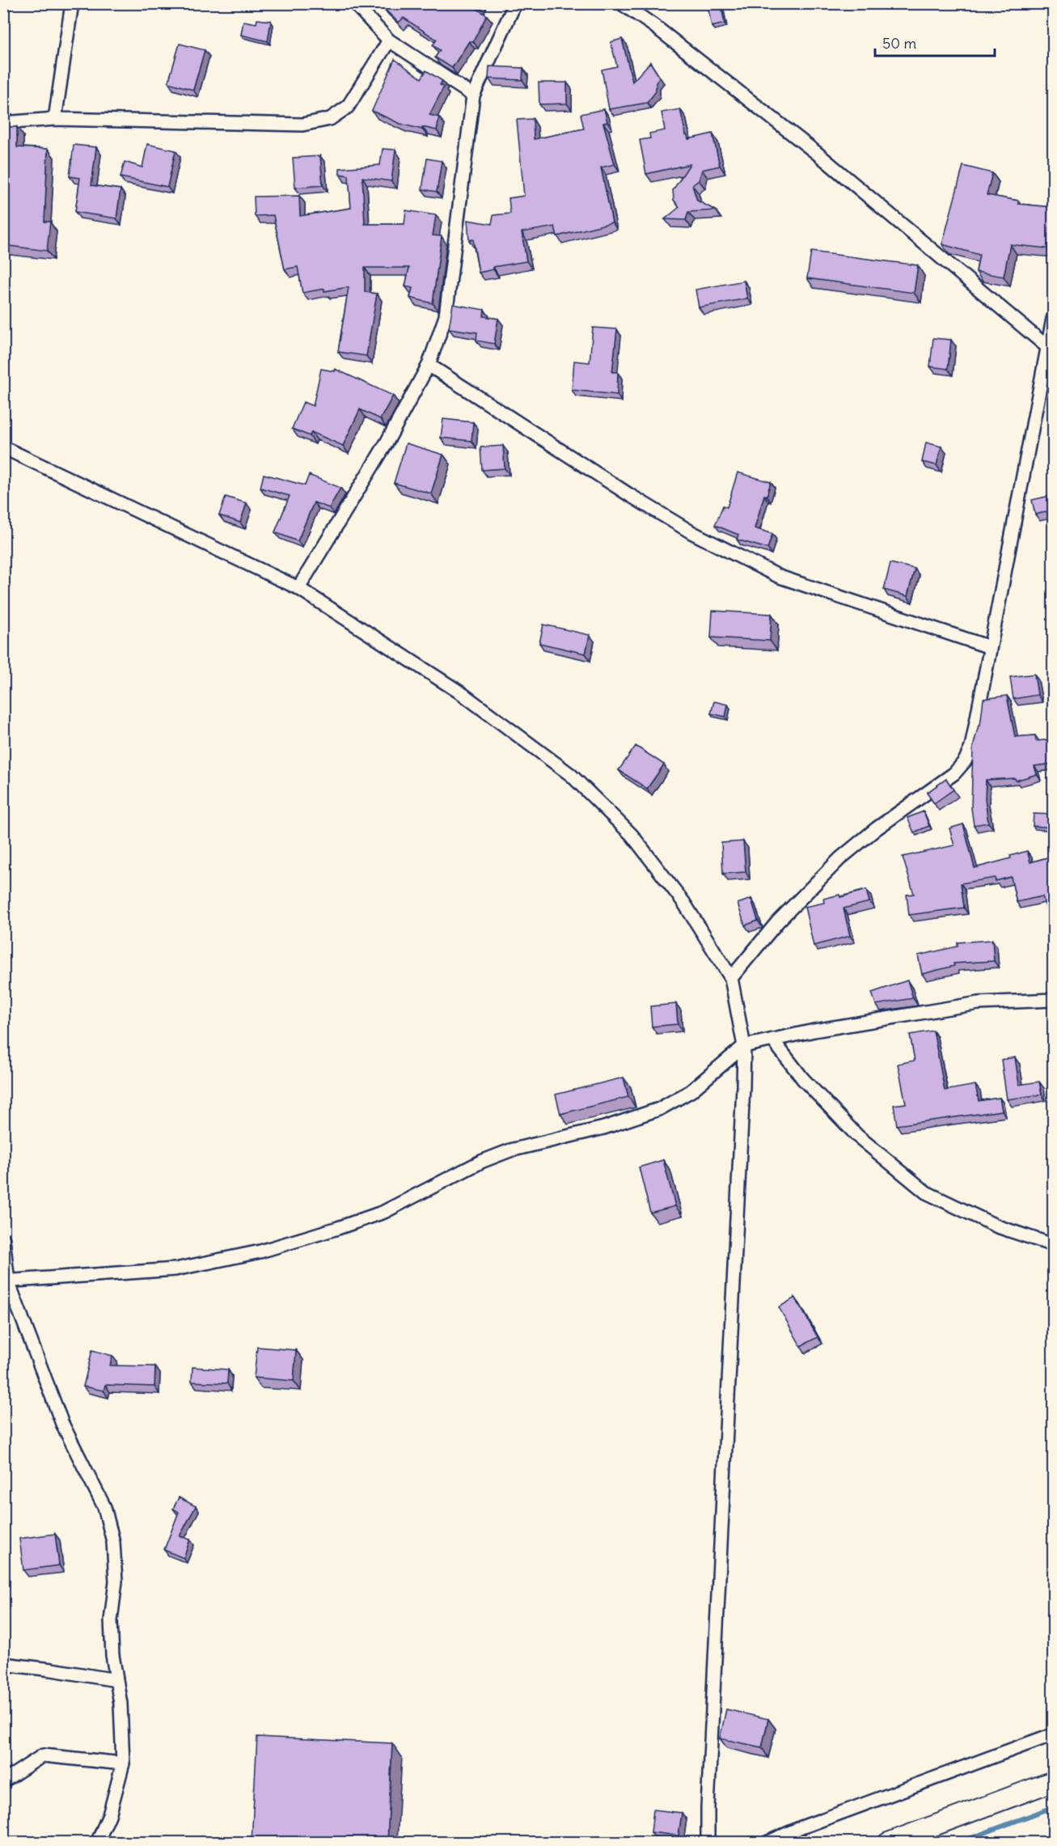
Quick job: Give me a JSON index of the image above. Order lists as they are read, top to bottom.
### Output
{
  "scale_bar": "50 m"
}
